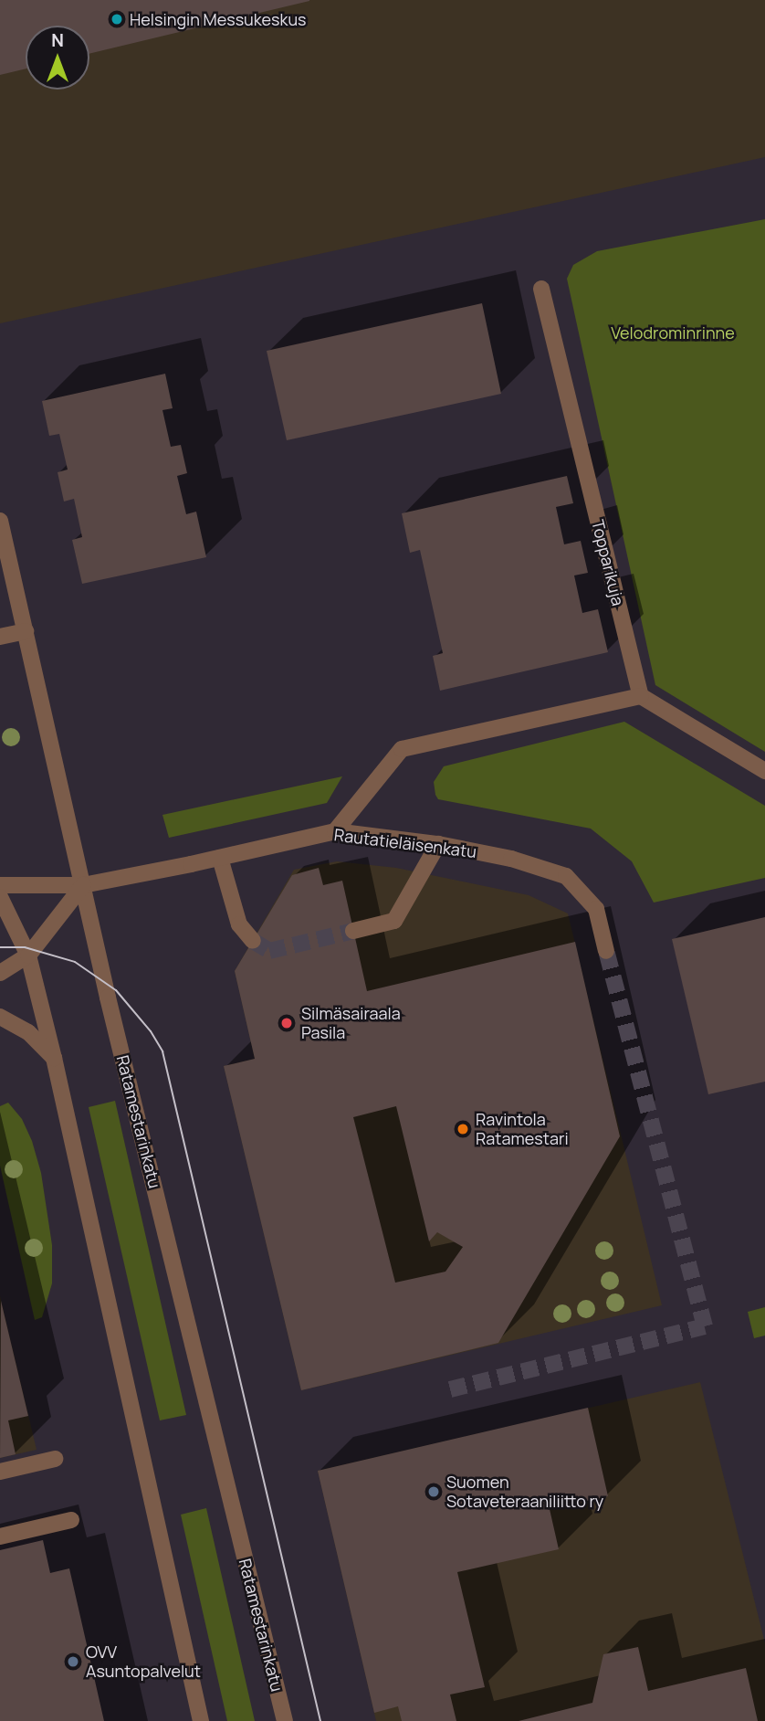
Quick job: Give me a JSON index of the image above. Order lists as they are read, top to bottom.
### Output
{
  "streets": {
    "street": ["Topparikuja", "Rautatieläisenkatu", "Ratamestarinkatu"]
  },
  "crossings": [
    ["Rautatieläisenkatu", "Ratamestarinkatu"]
  ],
  "parks": ["Velodrominrinne"],
  "places": [
    "Helsingin Messukeskus",
    "Silmäsairaala Pasila",
    "Ravintola Ratamestari",
    "Suomen Sotaveteraaniliitto ry",
    "OVV Asuntopalvelut"
  ],
  "north": "top"
}
